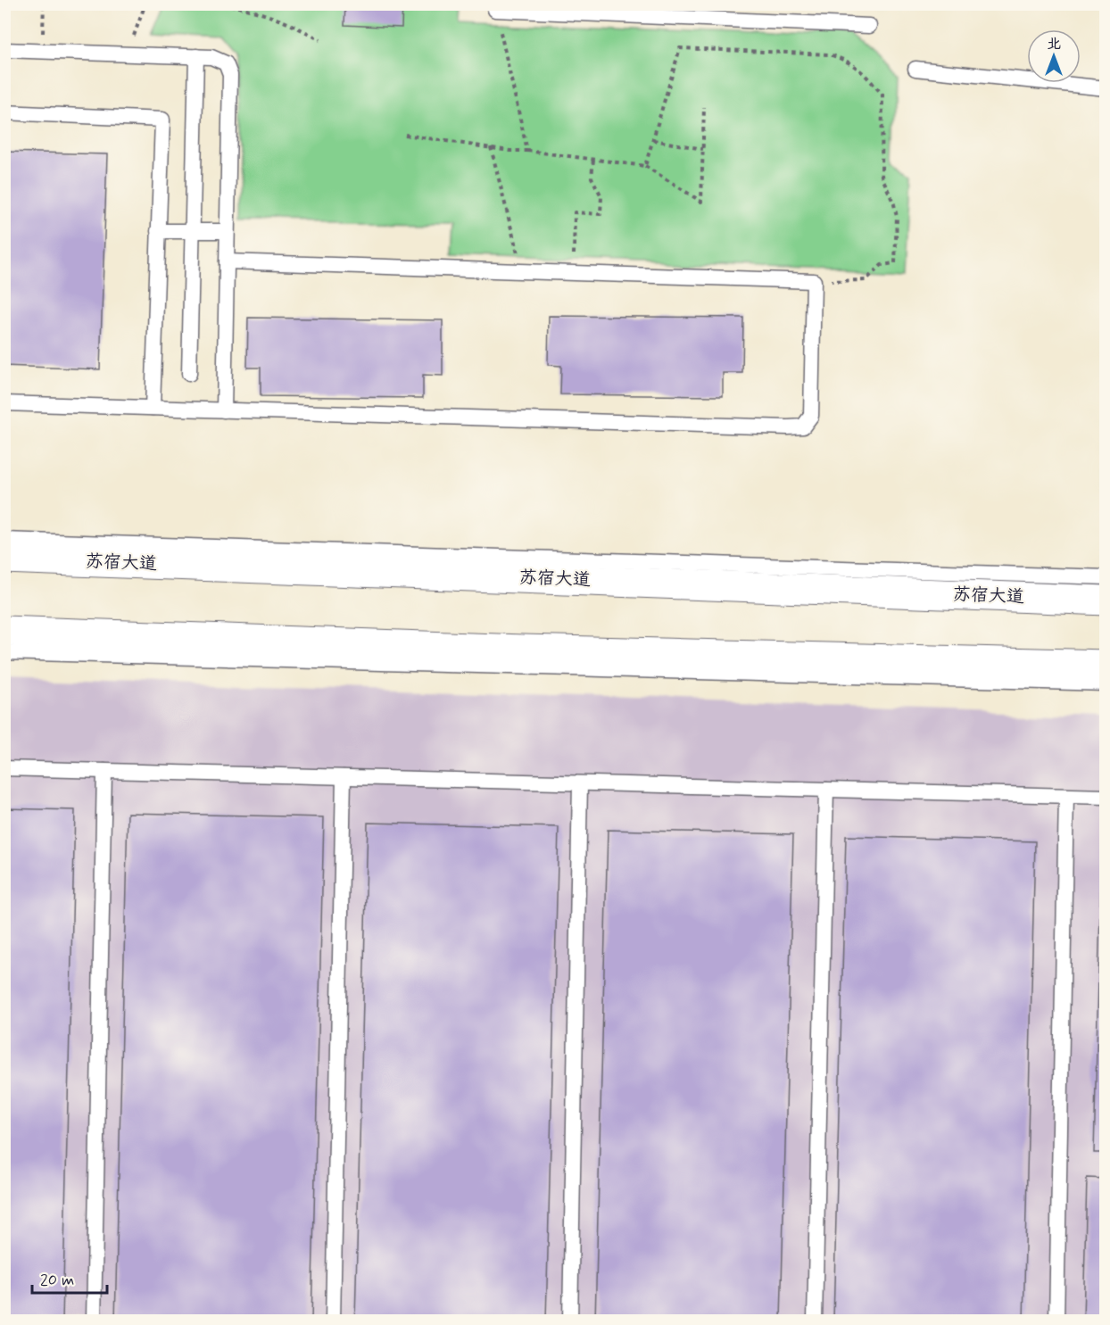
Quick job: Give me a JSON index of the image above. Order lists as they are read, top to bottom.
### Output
{
  "streets": {
    "main road": ["苏宿大道"]
  },
  "scale_bar": "20 m",
  "north": "top"
}
